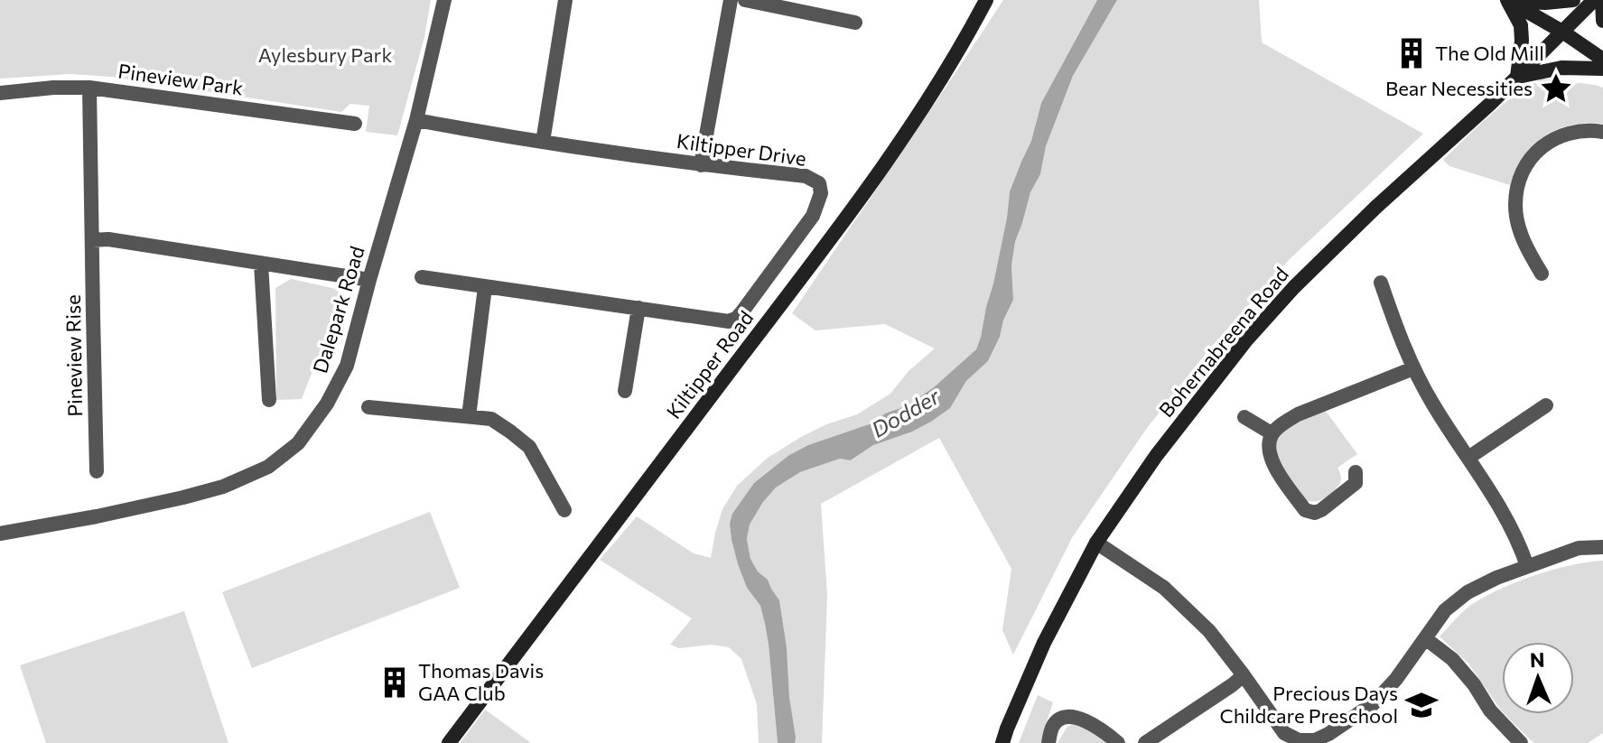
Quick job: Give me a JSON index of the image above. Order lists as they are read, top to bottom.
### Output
{
  "streets": {
    "main road": ["Bohernabreena Road", "Kiltipper Road"],
    "street": [
      "Pineview Park",
      "Kiltipper Drive",
      "Dalepark Road",
      "Pineview Rise"
    ]
  },
  "crossings": [
    ["Pineview Park", "Pineview Rise"],
    ["Kiltipper Drive", "Dalepark Road"]
  ],
  "water": ["Dodder"],
  "parks": ["Aylesbury Park"],
  "places": {
    "building": ["The Old Mill", "Thomas Davis GAA Club"],
    "place": ["Bear Necessities"],
    "school or university": ["Precious Days Childcare Preschool"]
  },
  "north": "top"
}
